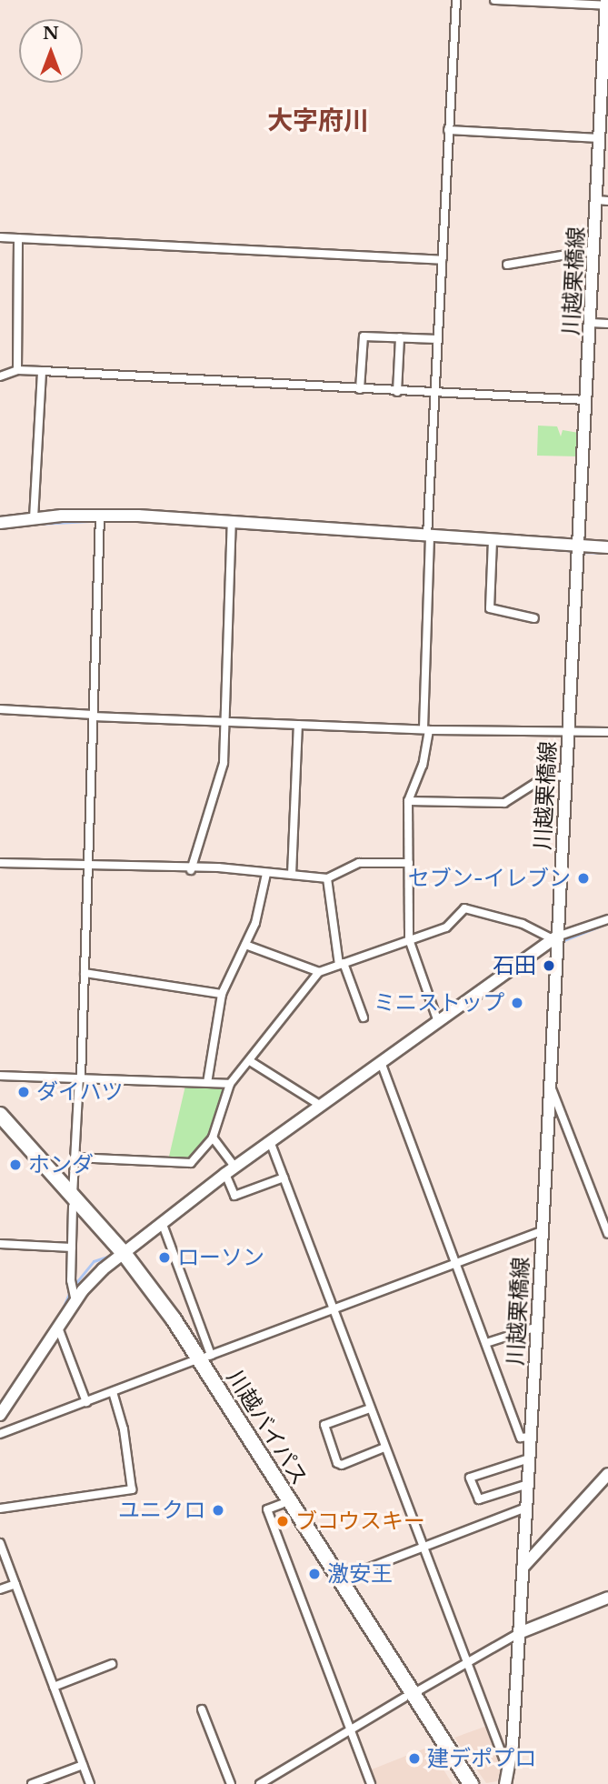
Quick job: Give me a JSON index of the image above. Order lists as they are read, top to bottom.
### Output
{
  "streets": {
    "highway": ["川越バイパス"],
    "main road": ["川越栗橋線"]
  },
  "districts": ["大字府川"],
  "places": [
    "セブン-イレブン",
    "石田",
    "ミニストップ",
    "ダイハツ",
    "ホンダ",
    "ローソン",
    "ユニクロ",
    "ブコウスキー",
    "激安王",
    "建デポプロ"
  ],
  "north": "top"
}
